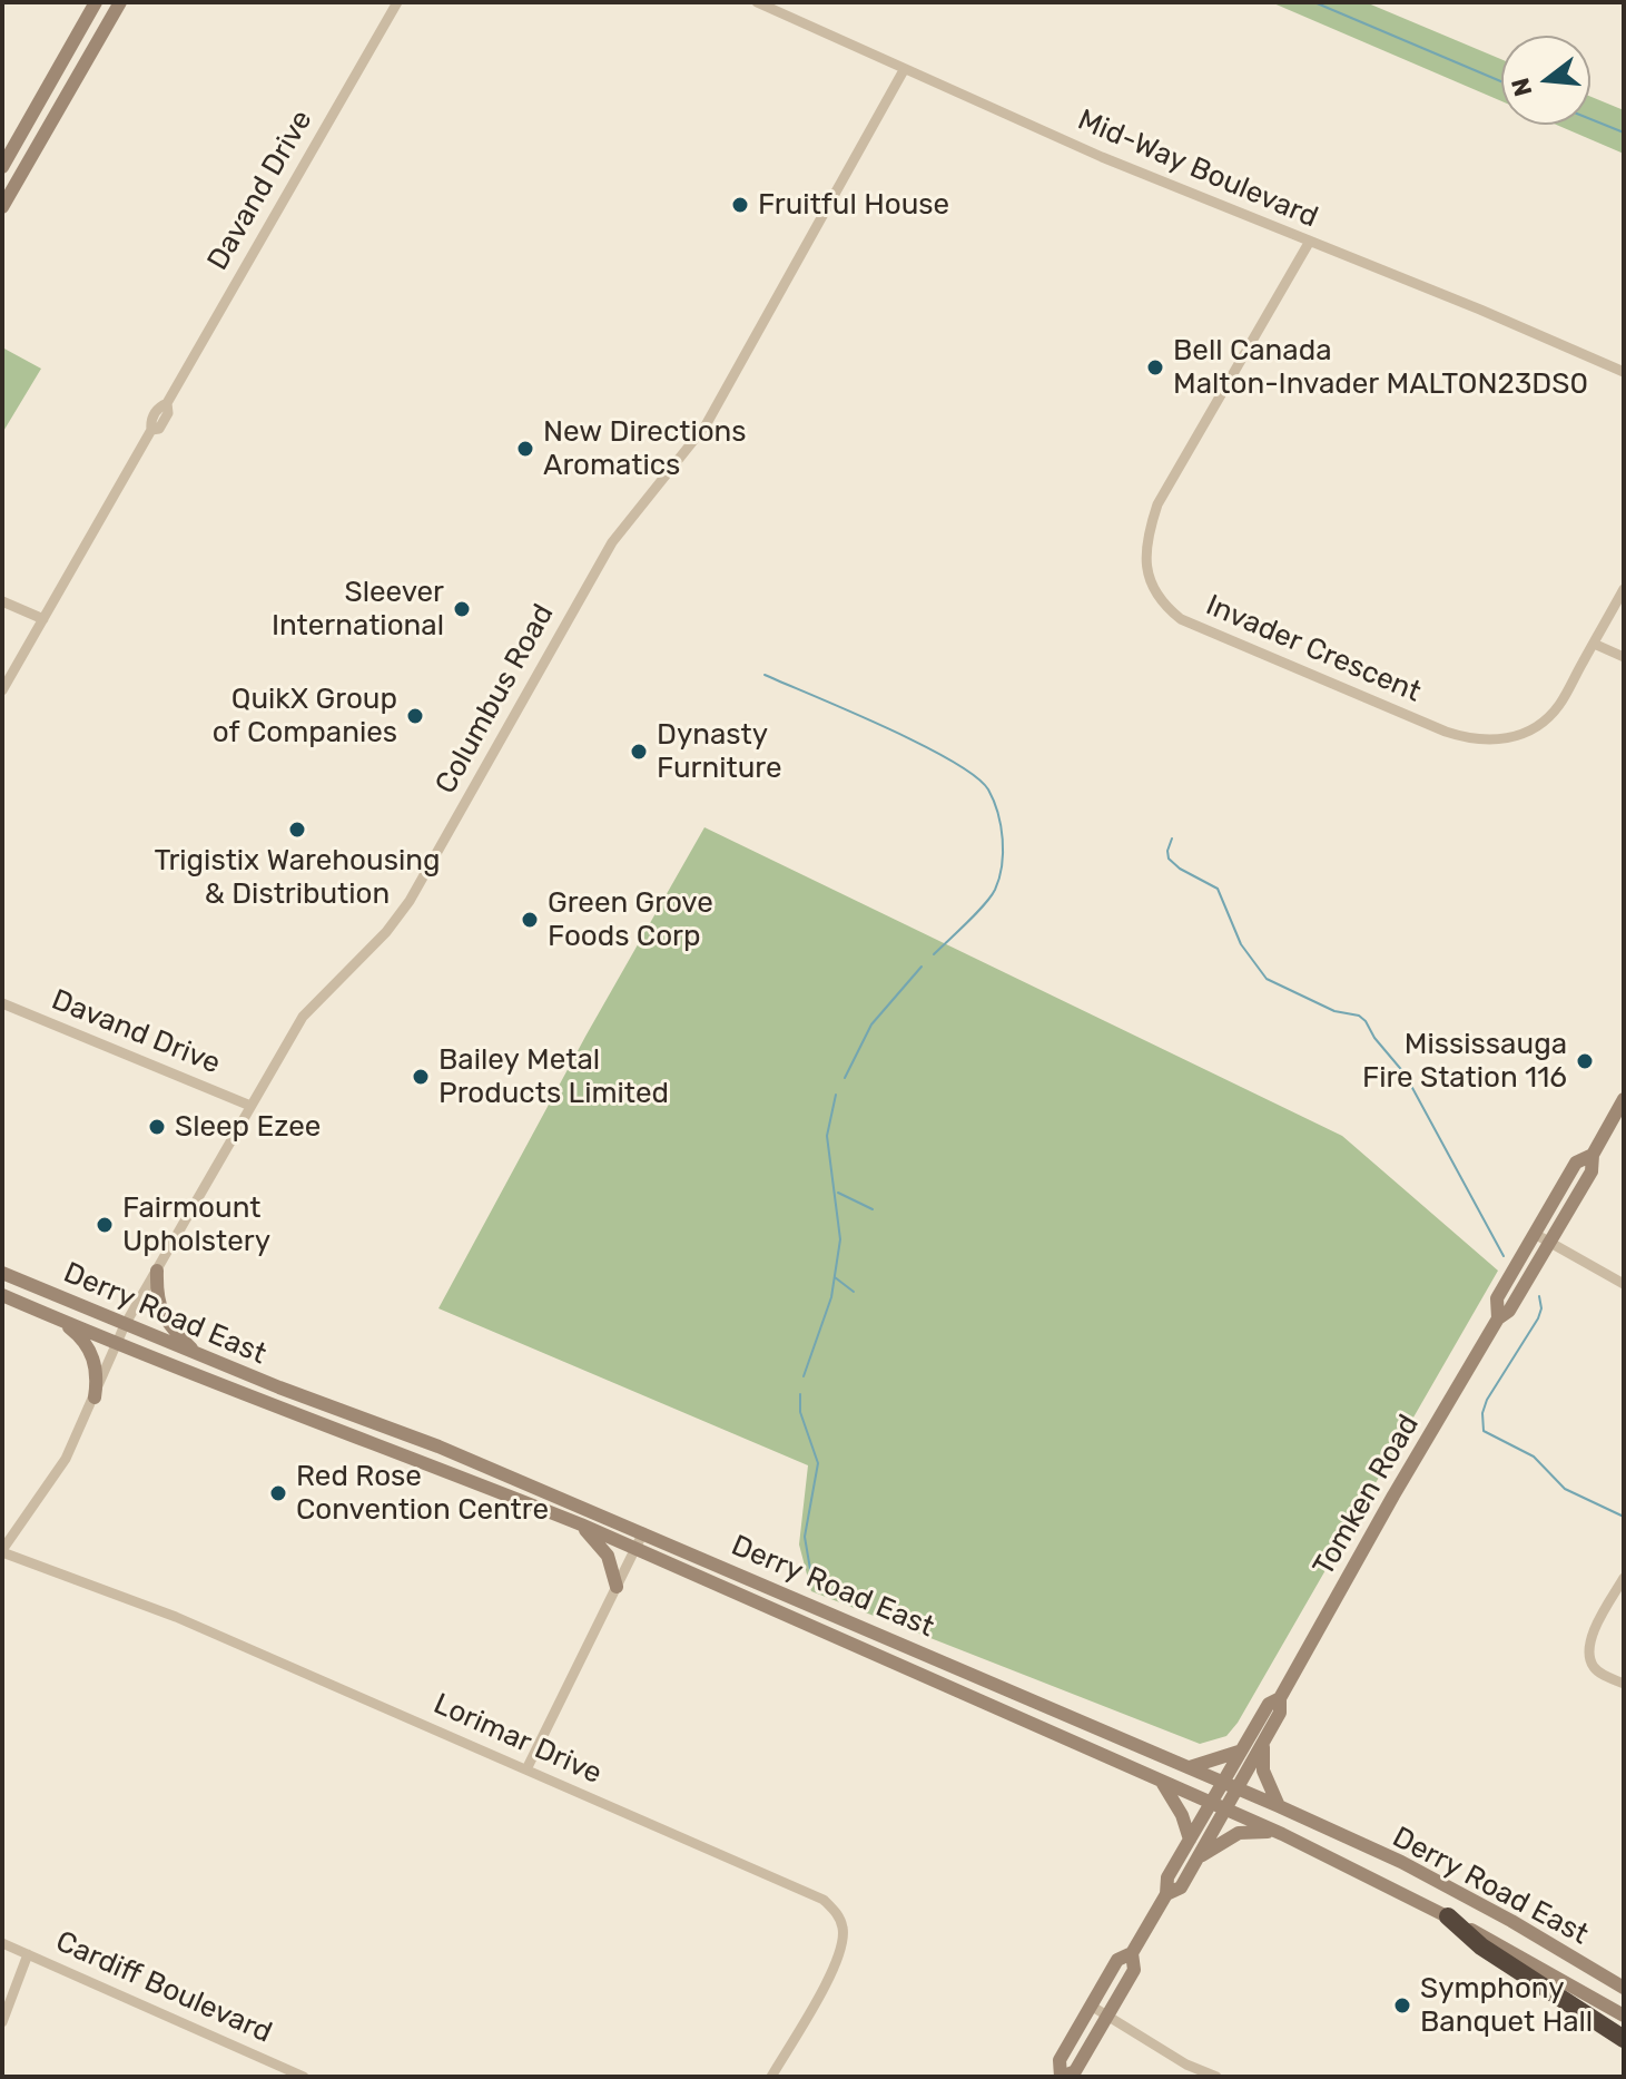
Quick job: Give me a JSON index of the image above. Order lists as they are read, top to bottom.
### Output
{
  "streets": {
    "main road": ["Derry Road East", "Tomken Road"],
    "street": [
      "Mid-Way Boulevard",
      "Davand Drive",
      "Invader Crescent",
      "Columbus Road",
      "Lorimar Drive",
      "Cardiff Boulevard"
    ]
  },
  "crossings": [
    ["Mid-Way Boulevard", "Invader Crescent"],
    ["Mid-Way Boulevard", "Columbus Road"],
    ["Davand Drive", "Columbus Road"],
    ["Columbus Road", "Derry Road East"],
    ["Derry Road East", "Tomken Road"]
  ],
  "places": [
    "Fruitful House",
    "Bell Canada Malton-Invader MALTON23DS0",
    "New Directions Aromatics",
    "Sleever International",
    "QuikX Group of Companies",
    "Dynasty Furniture",
    "Trigistix Warehousing & Distribution",
    "Green Grove Foods Corp",
    "Mississauga Fire Station 116",
    "Bailey Metal Products Limited",
    "Sleep Ezee",
    "Fairmount Upholstery",
    "Red Rose Convention Centre",
    "Symphony Banquet Hall"
  ],
  "north": "left"
}
